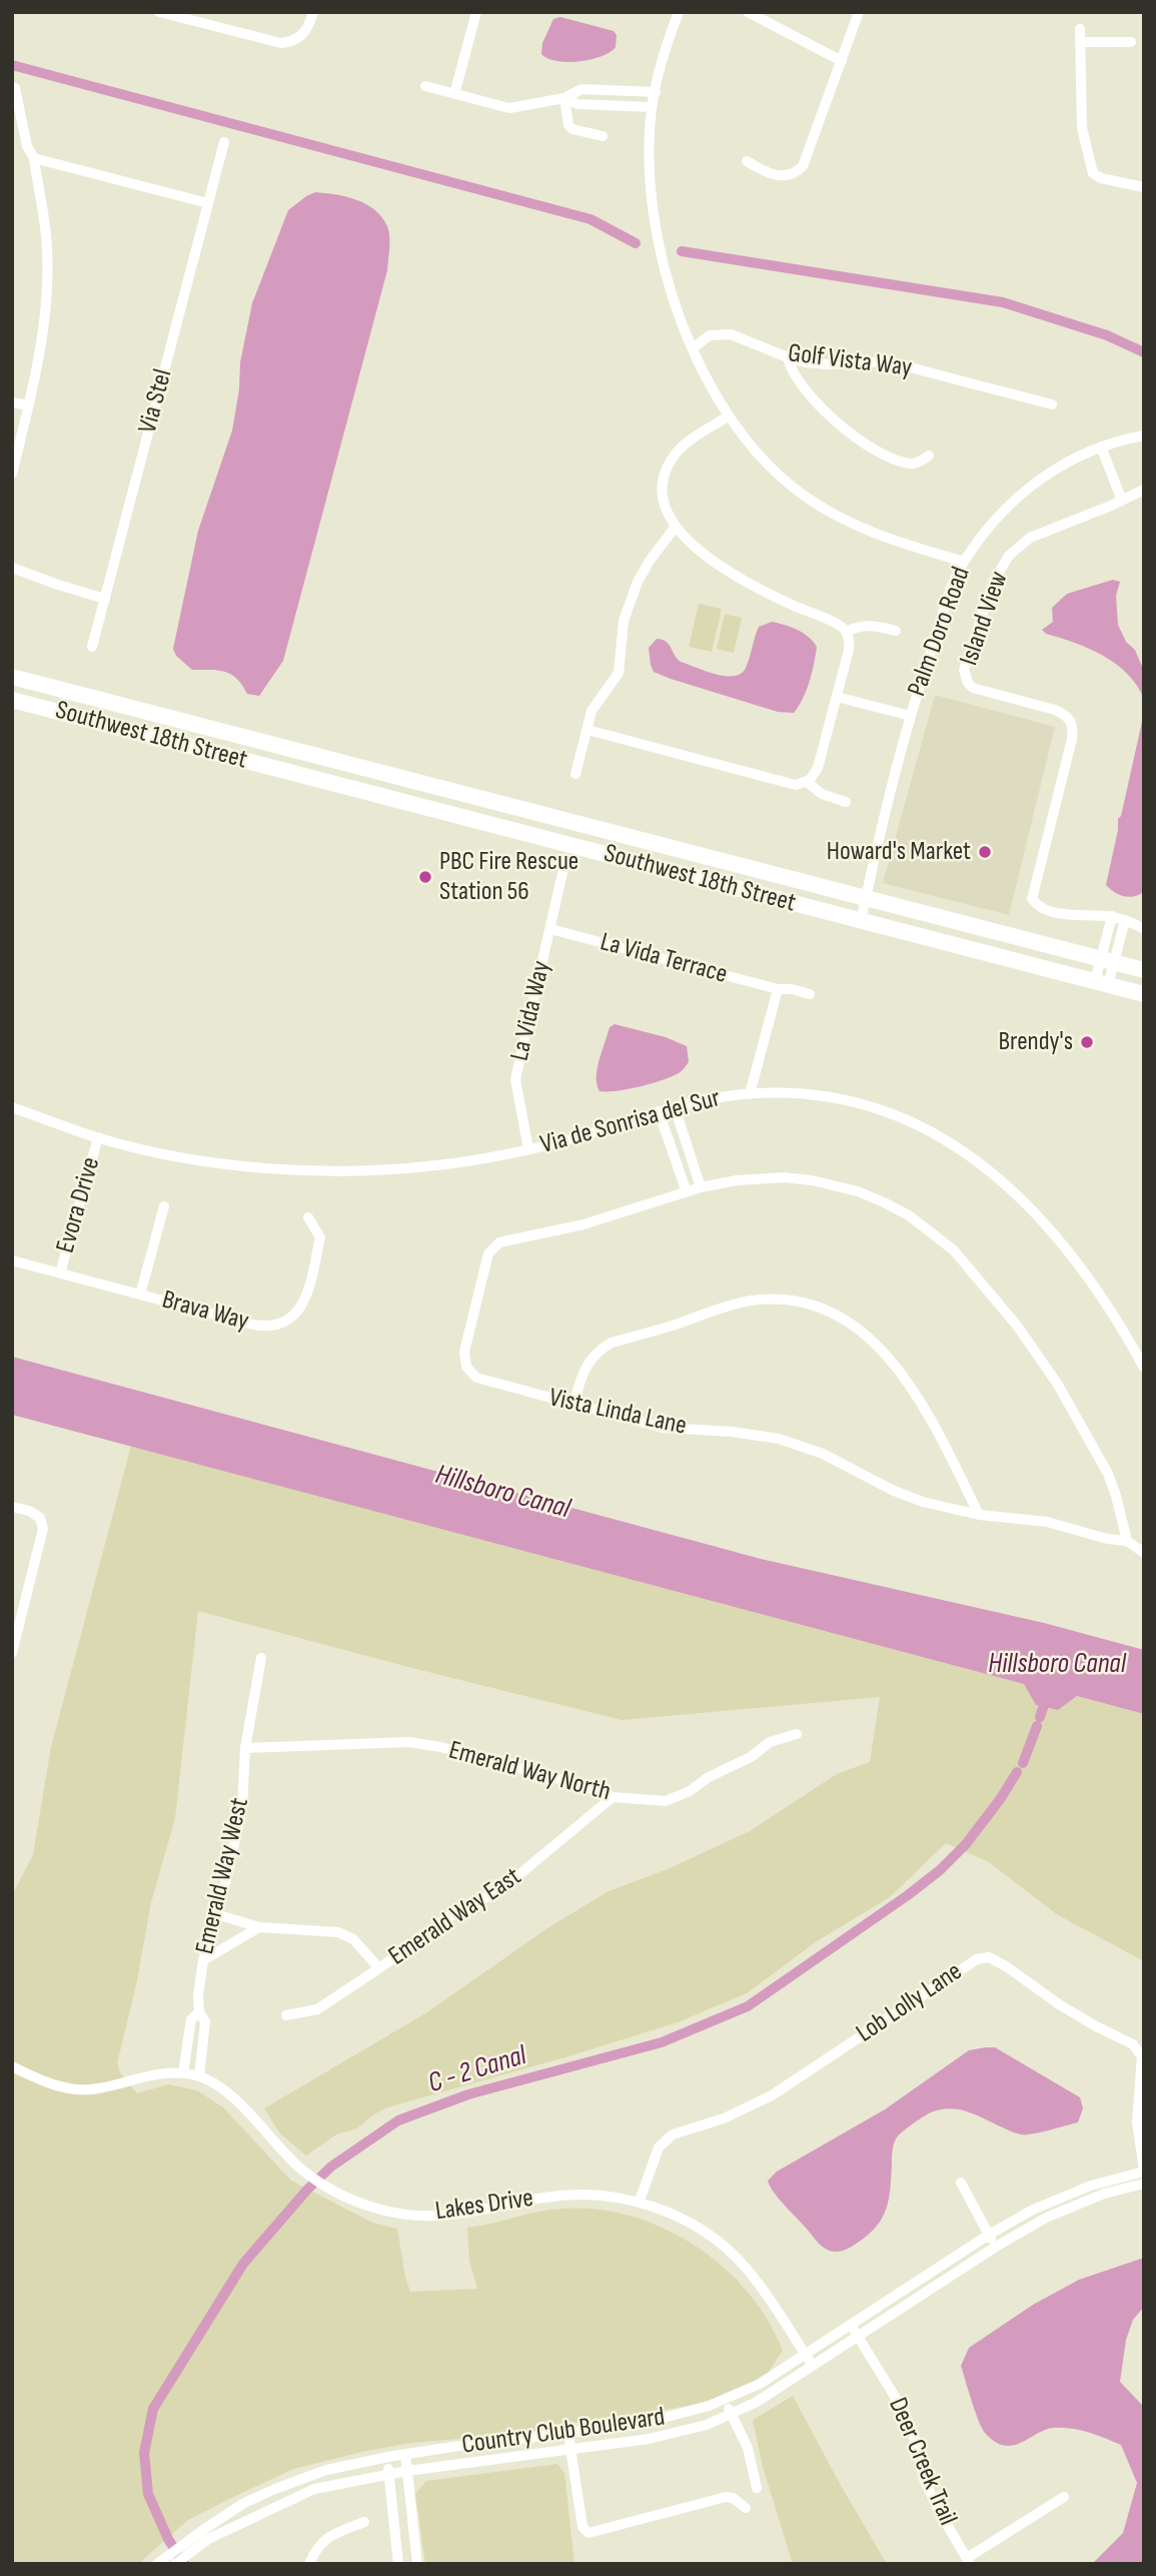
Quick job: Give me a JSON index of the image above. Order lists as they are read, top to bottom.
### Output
{
  "streets": {
    "main road": ["Southwest 18th Street"],
    "street": [
      "Golf Vista Way",
      "Via Stel",
      "Island View",
      "Palm Doro Road",
      "La Vida Terrace",
      "La Vida Way",
      "Via de Sonrisa del Sur",
      "Evora Drive",
      "Brava Way",
      "Vista Linda Lane",
      "Emerald Way North",
      "Emerald Way West",
      "Emerald Way East",
      "Lob Lolly Lane",
      "Lakes Drive",
      "Country Club Boulevard",
      "Deer Creek Trail"
    ]
  },
  "crossings": [
    ["Palm Doro Road", "Southwest 18th Street"],
    ["La Vida Terrace", "La Vida Way"],
    ["La Vida Way", "Via de Sonrisa del Sur"],
    ["Via de Sonrisa del Sur", "Evora Drive"],
    ["Evora Drive", "Brava Way"],
    ["Emerald Way North", "Emerald Way West"],
    ["Emerald Way North", "Emerald Way East"],
    ["Emerald Way West", "Lakes Drive"],
    ["Lob Lolly Lane", "Lakes Drive"],
    ["Lob Lolly Lane", "Country Club Boulevard"],
    ["Lakes Drive", "Country Club Boulevard"],
    ["Country Club Boulevard", "Deer Creek Trail"]
  ],
  "water": ["Hillsboro Canal", "C - 2 Canal"],
  "places": ["Howard's Market", "PBC Fire Rescue Station 56", "Brendy's"]
}
